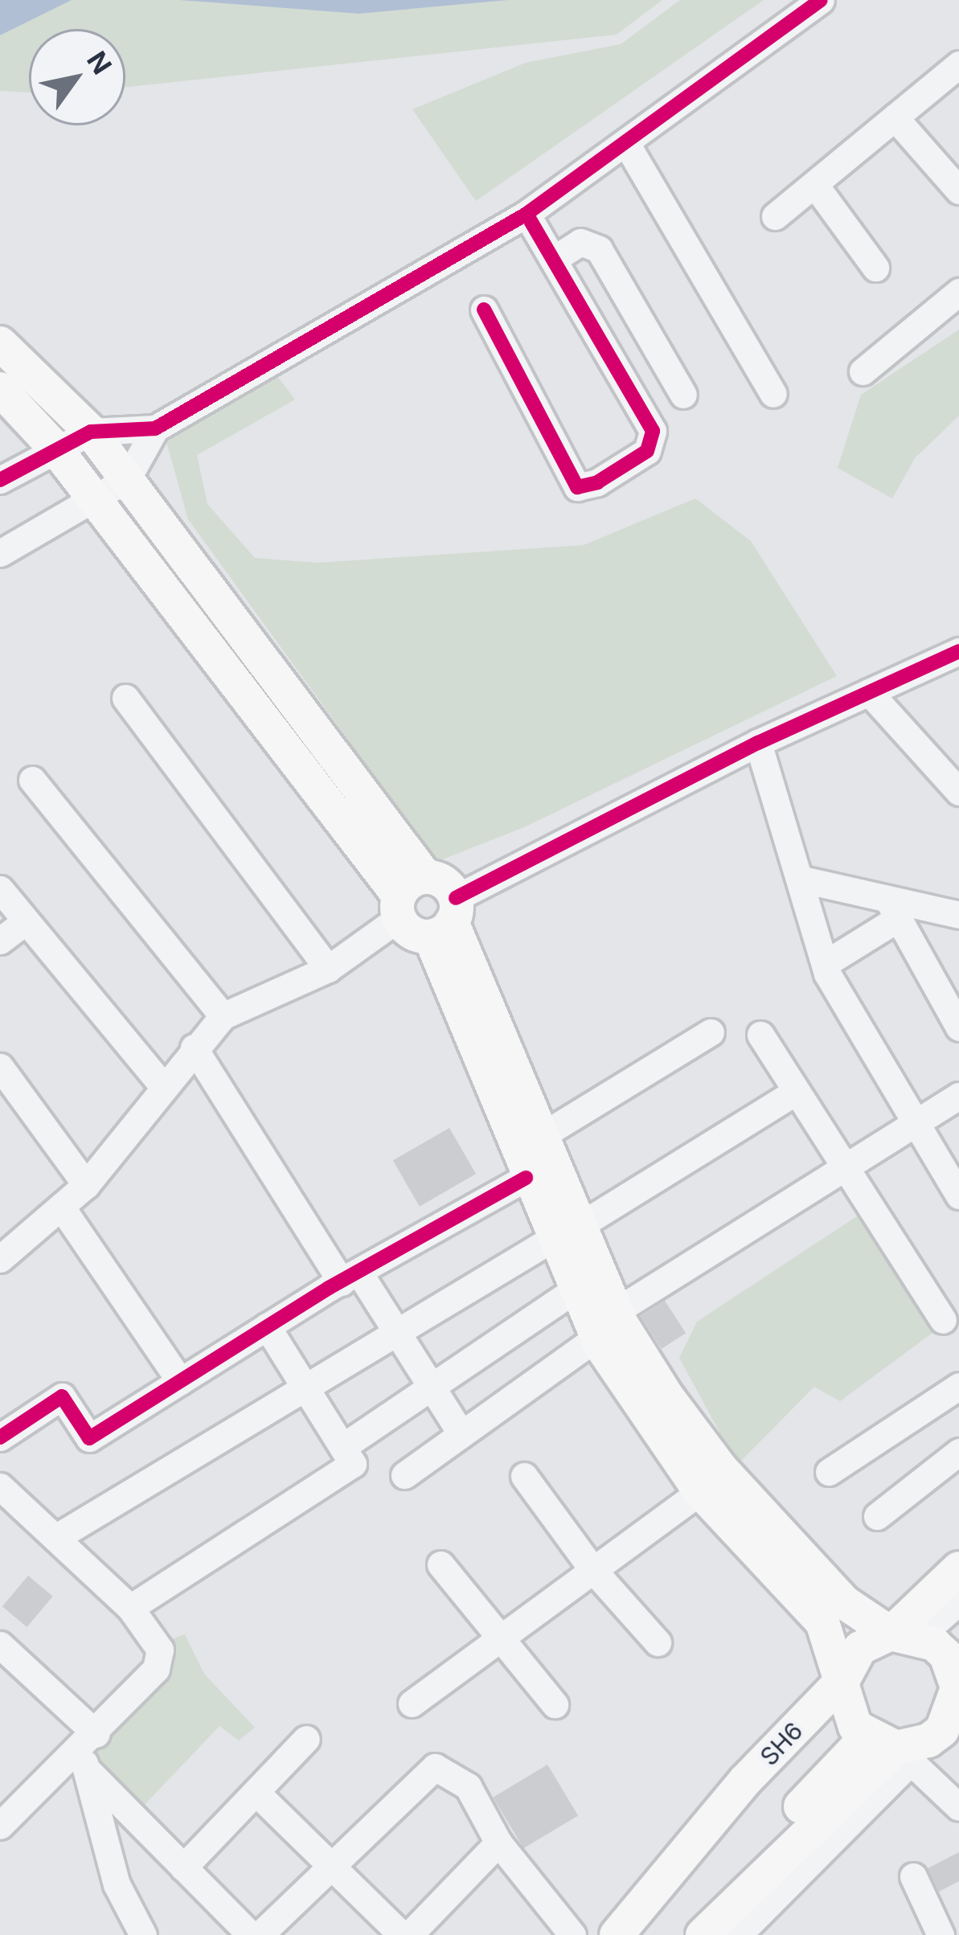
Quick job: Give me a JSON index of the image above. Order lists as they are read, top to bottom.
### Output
{
  "streets": {
    "main road": ["SH6"]
  },
  "north": "top right"
}
